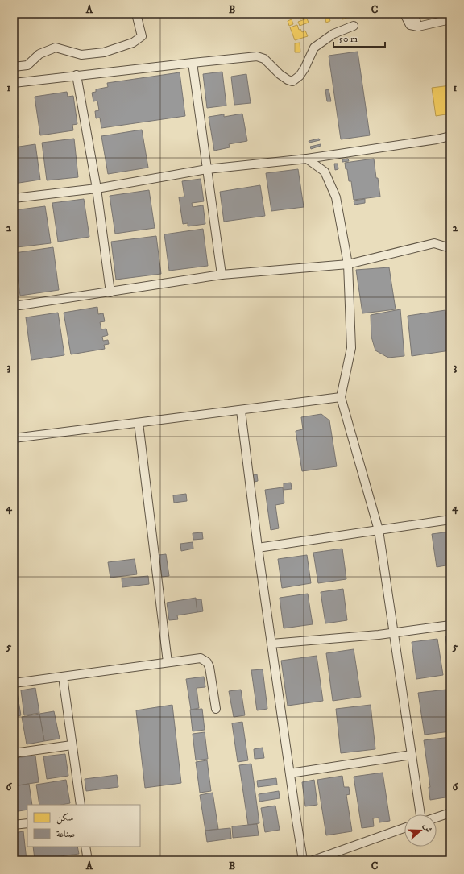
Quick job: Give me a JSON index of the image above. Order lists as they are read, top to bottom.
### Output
{
  "legend": ["سكن", "صناعة"],
  "scale_bar": "50 m",
  "north": "right",
  "grid": {
    "columns": ["A", "B", "C"],
    "rows": [
      "1",
      "2",
      "3",
      "4",
      "5",
      "6"
    ]
  }
}
